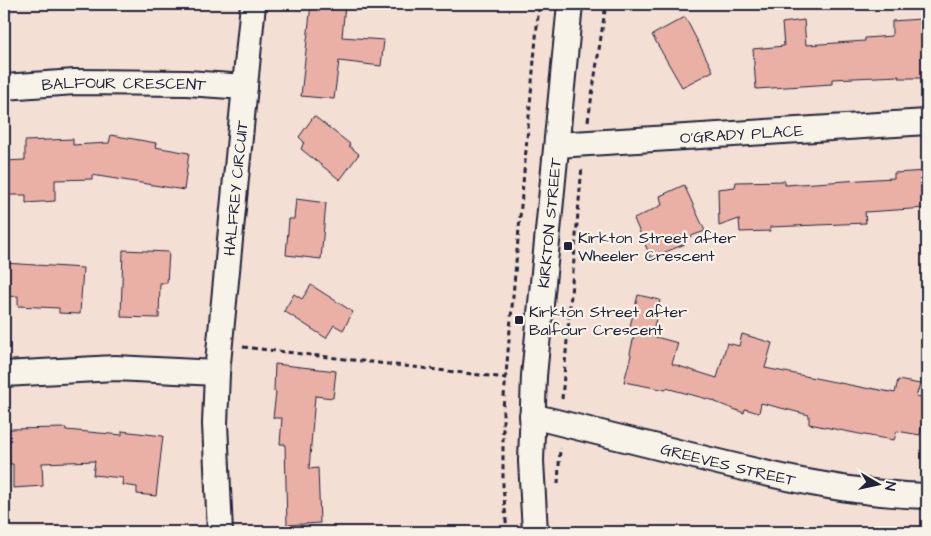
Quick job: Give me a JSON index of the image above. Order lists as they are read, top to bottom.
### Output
{
  "streets": {
    "street": [
      "BALFOUR CRESCENT",
      "O'GRADY PLACE",
      "HALFREY CIRCUIT",
      "KIRKTON STREET",
      "GREEVES STREET"
    ]
  },
  "crossings": [
    ["BALFOUR CRESCENT", "HALFREY CIRCUIT"],
    ["O'GRADY PLACE", "KIRKTON STREET"],
    ["KIRKTON STREET", "GREEVES STREET"]
  ],
  "places": {
    "transit": ["Kirkton Street after Wheeler Crescent", "Kirkton Street after Balfour Crescent"]
  },
  "north": "right"
}
